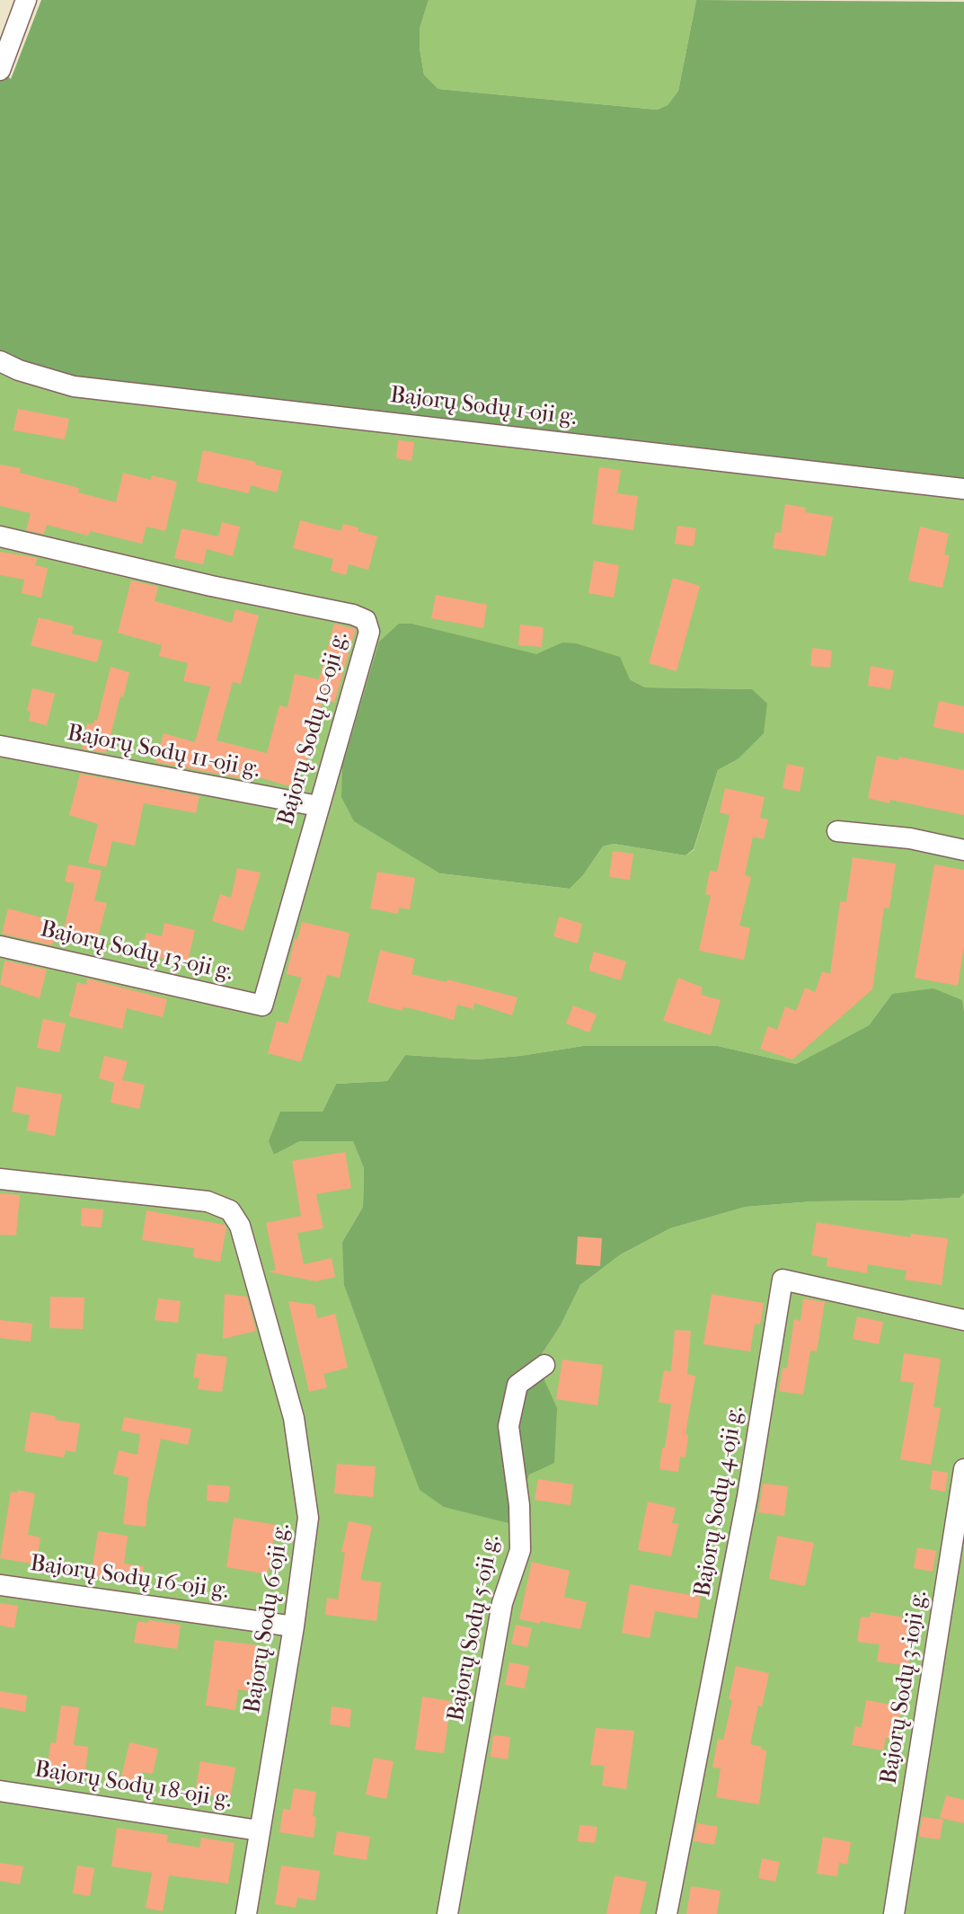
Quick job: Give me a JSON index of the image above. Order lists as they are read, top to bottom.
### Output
{
  "streets": {
    "street": [
      "Bajorų Sodų 1-oji g.",
      "Bajorų Sodų 10-oji g.",
      "Bajorų Sodų 11-oji g.",
      "Bajorų Sodų 13-oji g.",
      "Bajorų Sodų 4-oji g.",
      "Bajorų Sodų 16-oji g.",
      "Bajorų Sodų 6-oji g.",
      "Bajorų Sodų 5-oji g.",
      "Bajorų Sodų 3-ioji g.",
      "Bajorų Sodų 18-oji g."
    ]
  },
  "crossings": [
    ["Bajorų Sodų 10-oji g.", "Bajorų Sodų 11-oji g."],
    ["Bajorų Sodų 10-oji g.", "Bajorų Sodų 13-oji g."],
    ["Bajorų Sodų 16-oji g.", "Bajorų Sodų 6-oji g."],
    ["Bajorų Sodų 6-oji g.", "Bajorų Sodų 18-oji g."]
  ]
}
